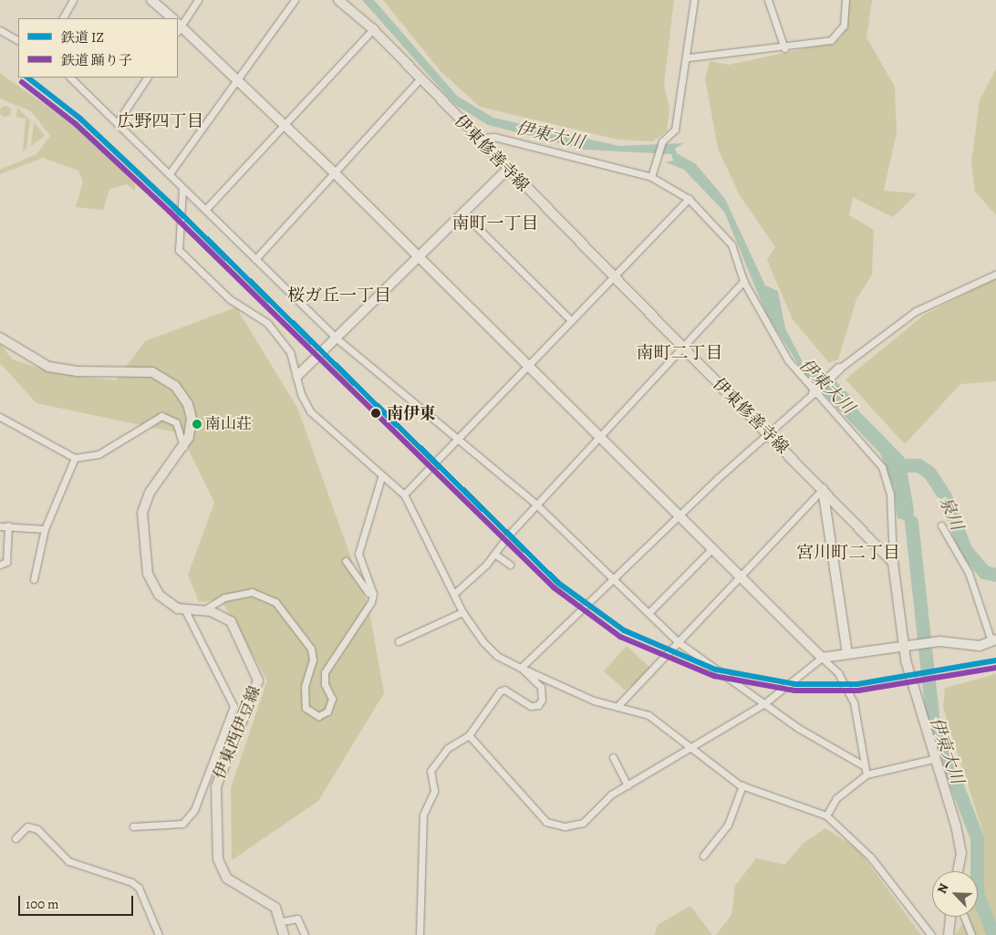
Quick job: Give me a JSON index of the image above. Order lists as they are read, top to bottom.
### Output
{
  "streets": {
    "main road": ["伊東修善寺線", "伊東西伊豆線"]
  },
  "districts": [
    "広野四丁目",
    "南町一丁目",
    "桜ガ丘一丁目",
    "南町二丁目",
    "宮川町二丁目"
  ],
  "water": ["伊東大川", "泉川"],
  "places": ["南伊東", "南山荘"],
  "lines": ["rail line IZ", "rail line 踊り子"],
  "legend": ["鉄道 IZ", "鉄道 踊り子"],
  "scale_bar": "100 m",
  "north": "top left"
}
